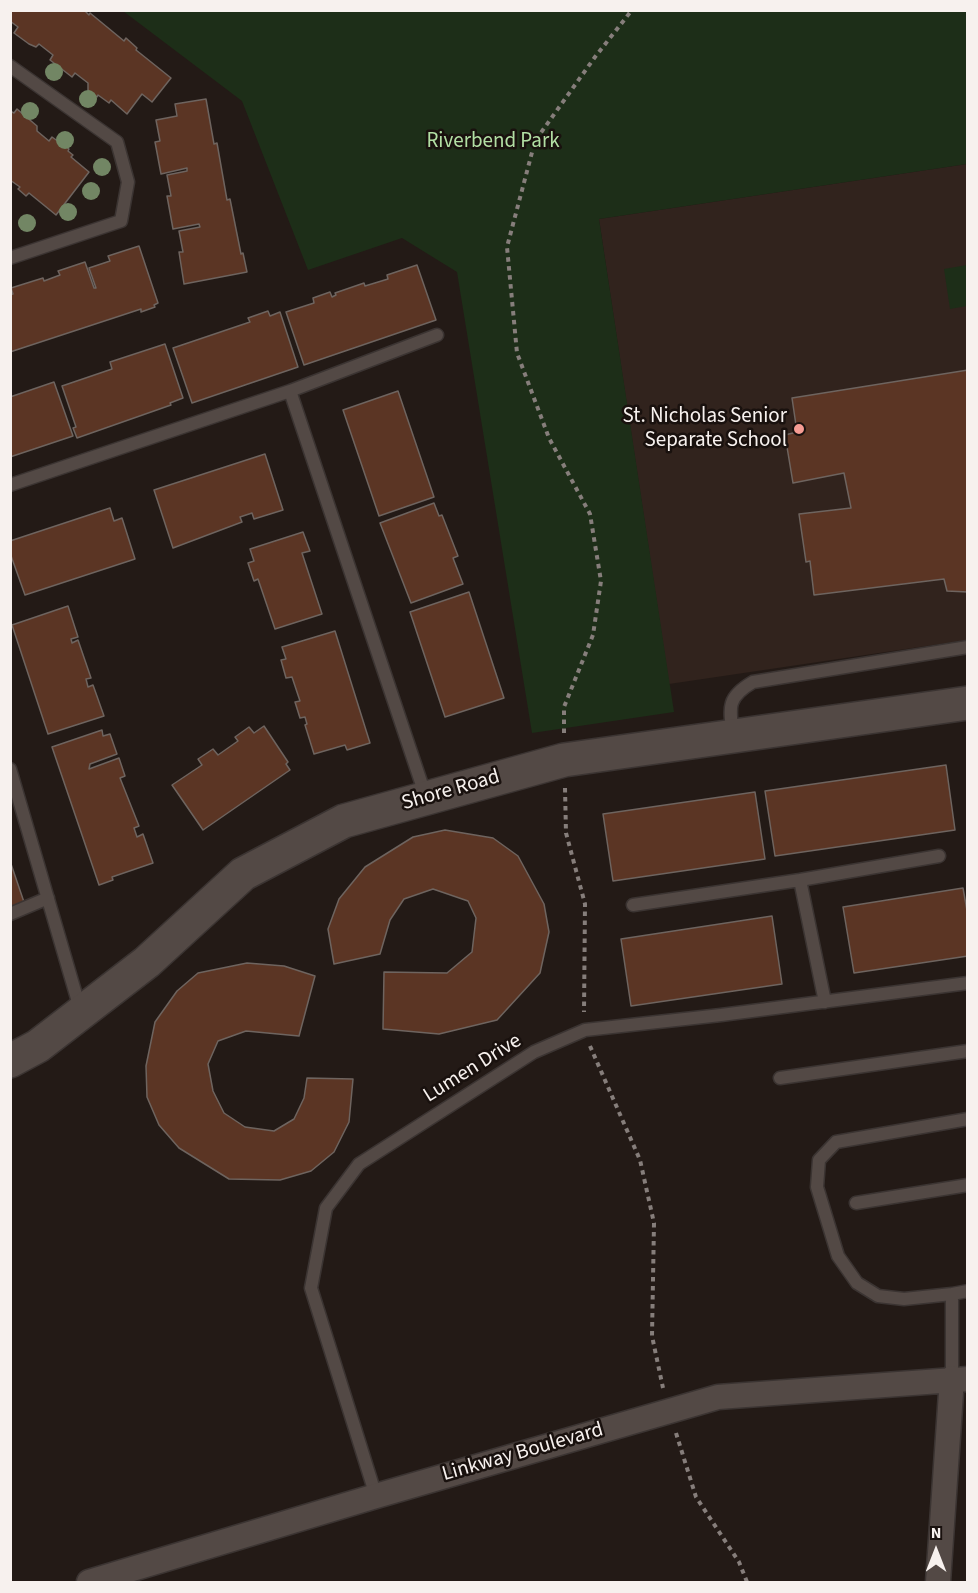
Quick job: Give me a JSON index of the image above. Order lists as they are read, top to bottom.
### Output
{
  "streets": {
    "street": ["Shore Road", "Linkway Boulevard"],
    "lane": ["Lumen Drive"]
  },
  "crossings": [
    ["Lumen Drive", "Linkway Boulevard"]
  ],
  "parks": ["Riverbend Park"],
  "places": ["St. Nicholas Senior Separate School"],
  "north": "top"
}
